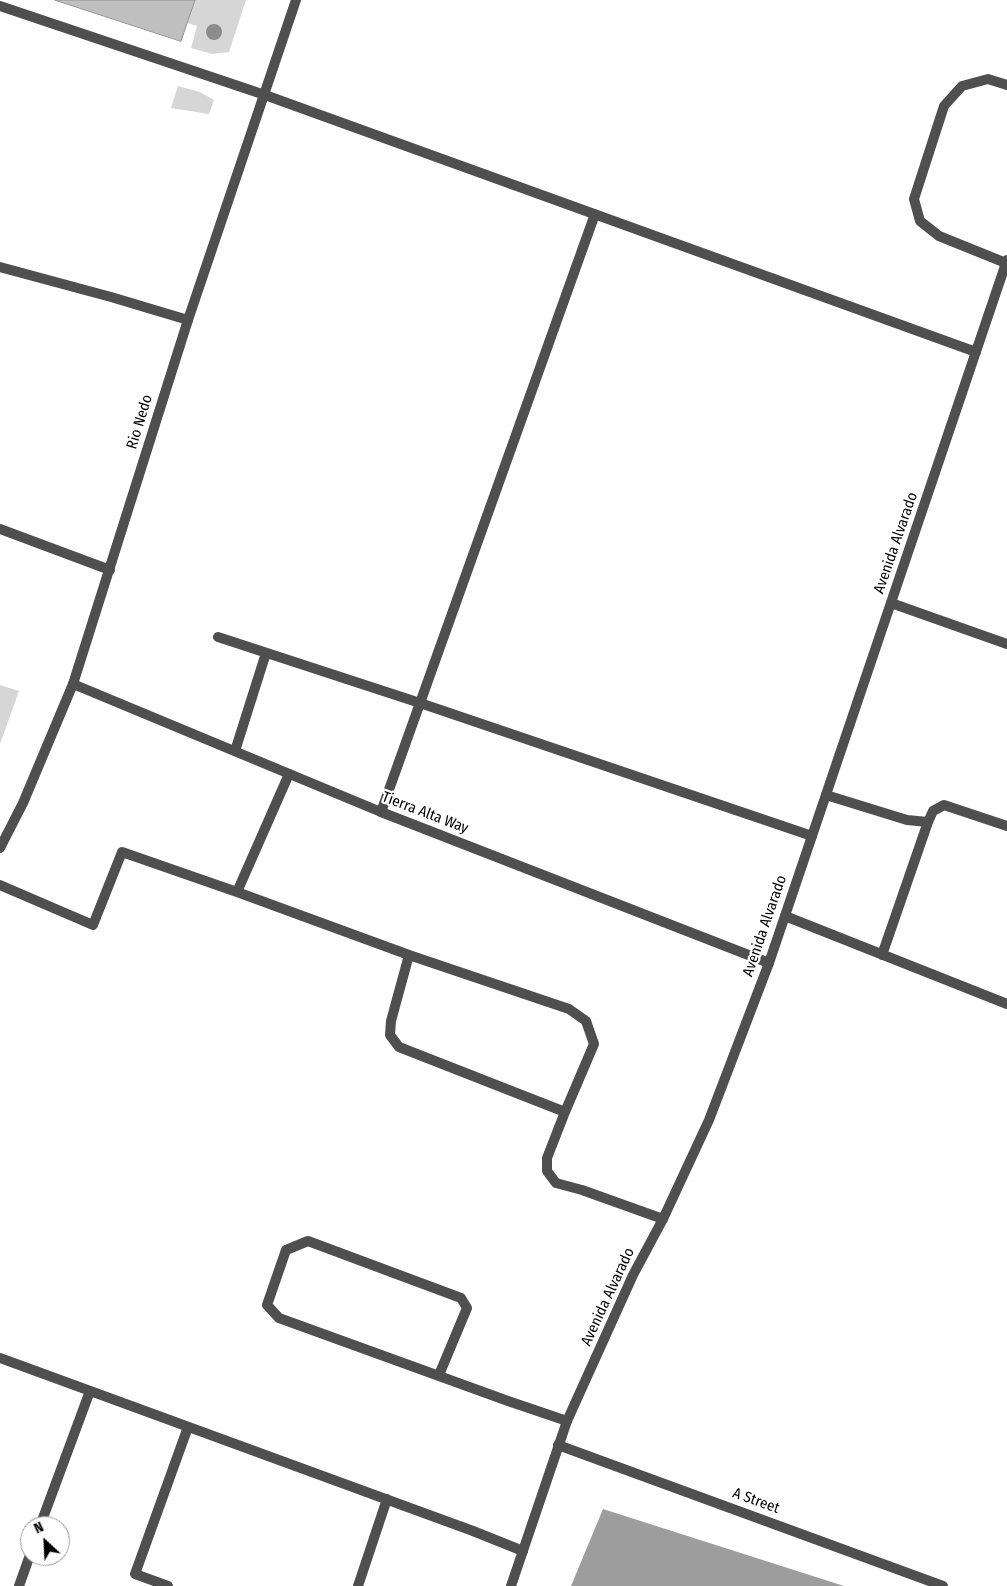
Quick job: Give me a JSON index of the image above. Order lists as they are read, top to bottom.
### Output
{
  "streets": {
    "street": [
      "Rio Nedo",
      "Avenida Alvarado",
      "Tierra Alta Way",
      "A Street"
    ]
  },
  "crossings": [
    ["Rio Nedo", "Tierra Alta Way"],
    ["Avenida Alvarado", "Tierra Alta Way"],
    ["Avenida Alvarado", "A Street"]
  ],
  "north": "top left"
}
